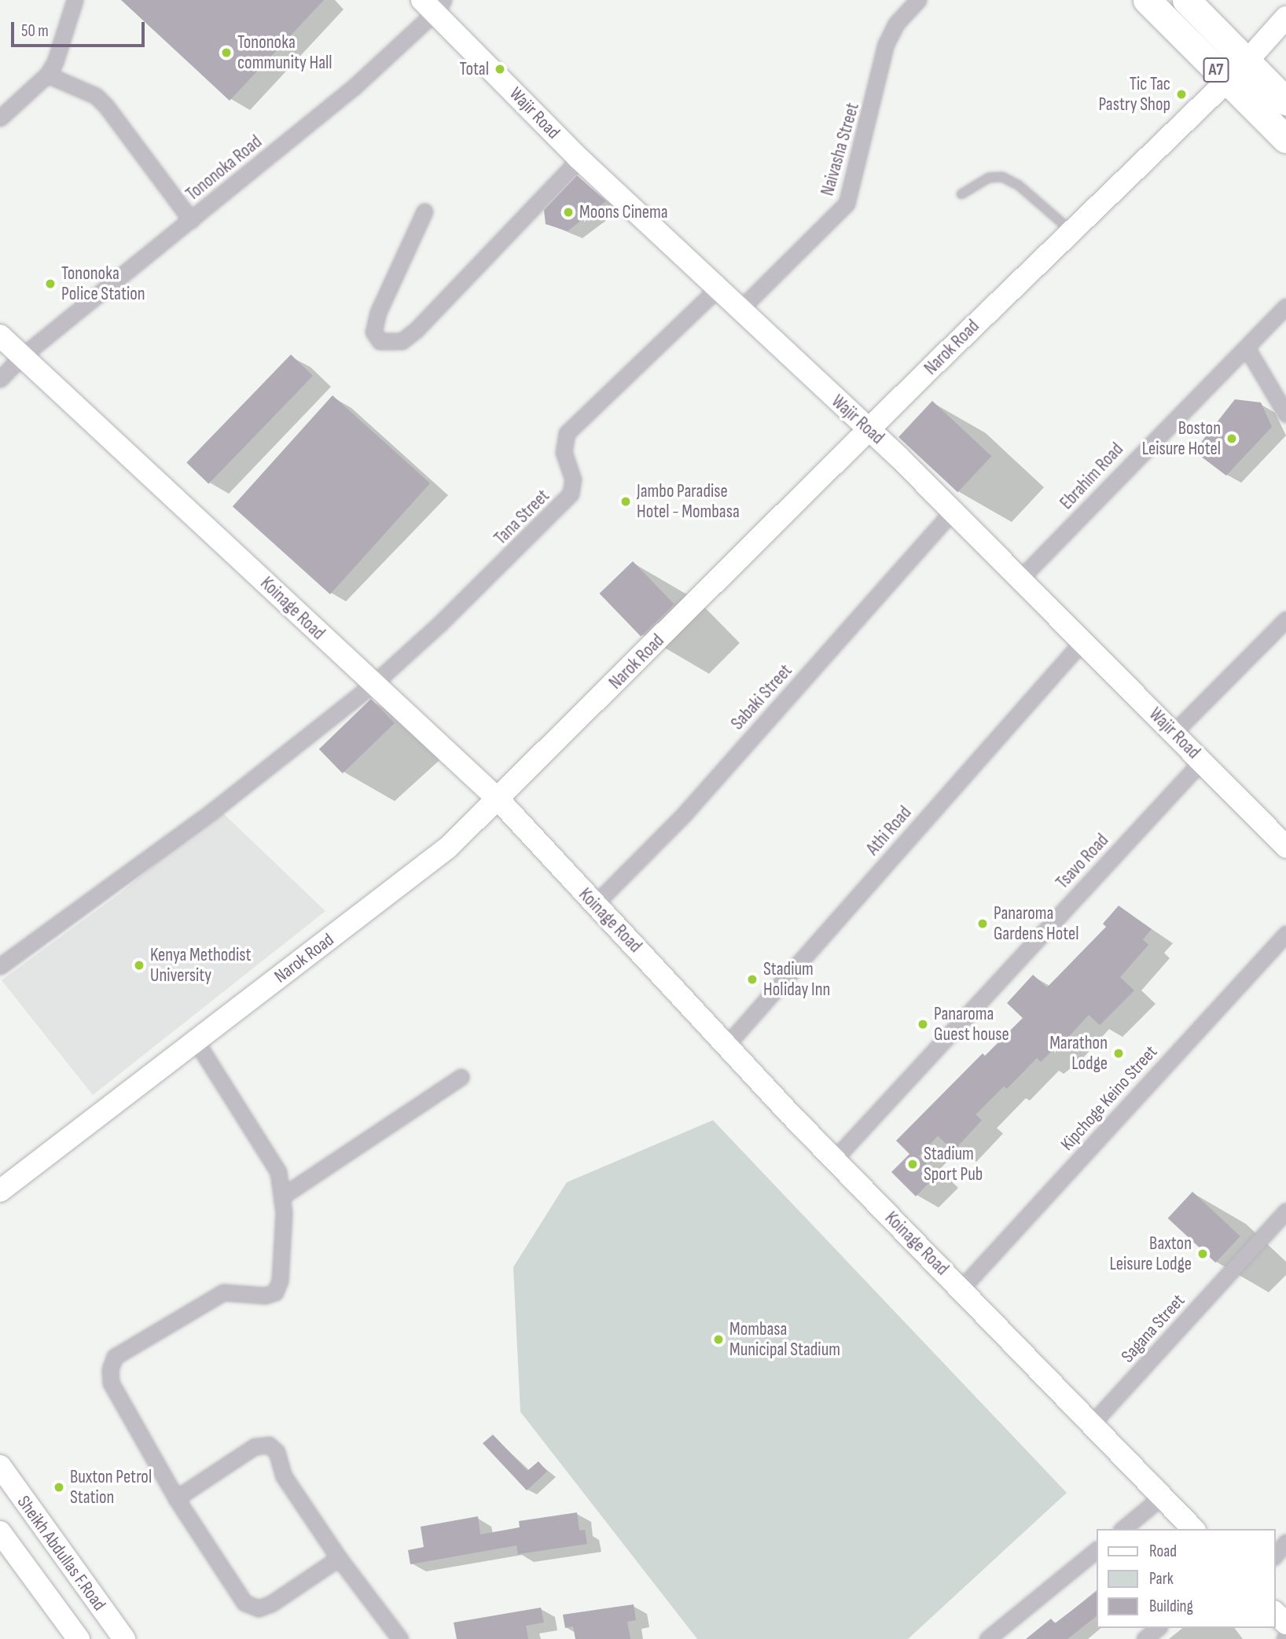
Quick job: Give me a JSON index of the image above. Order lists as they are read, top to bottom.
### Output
{
  "streets": {
    "highway": ["A7"],
    "street": [
      "Wajir Road",
      "Naivasha Street",
      "Tononoka Road",
      "Narok Road",
      "Ebrahim Road",
      "Tana Street",
      "Koinage Road",
      "Sabaki Street",
      "Athi Road",
      "Tsavo Road",
      "Kipchoge Keino Street",
      "Sagana Street",
      "Sheikh Abdullas F.Road"
    ]
  },
  "crossings": [
    ["A7", "Narok Road"],
    ["Wajir Road", "Naivasha Street"],
    ["Wajir Road", "Tononoka Road"],
    ["Wajir Road", "Narok Road"],
    ["Wajir Road", "Ebrahim Road"],
    ["Wajir Road", "Tana Street"],
    ["Wajir Road", "Sabaki Street"],
    ["Wajir Road", "Athi Road"],
    ["Wajir Road", "Tsavo Road"],
    ["Tononoka Road", "Koinage Road"],
    ["Narok Road", "Koinage Road"],
    ["Tana Street", "Koinage Road"],
    ["Koinage Road", "Sabaki Street"],
    ["Koinage Road", "Athi Road"],
    ["Koinage Road", "Tsavo Road"],
    ["Koinage Road", "Kipchoge Keino Street"],
    ["Koinage Road", "Sagana Street"]
  ],
  "places": [
    "Tononoka community Hall",
    "Total",
    "Tic Tac Pastry Shop",
    "Moons Cinema",
    "Tononoka Police Station",
    "Boston Leisure Hotel",
    "Jambo Paradise Hotel - Mombasa",
    "Panaroma Gardens Hotel",
    "Kenya Methodist University",
    "Stadium Holiday Inn",
    "Panaroma Guest house",
    "Marathon Lodge",
    "Stadium Sport Pub",
    "Baxton Leisure Lodge",
    "Mombasa Municipal Stadium",
    "Buxton Petrol Station"
  ],
  "legend": ["Road", "Park", "Building"],
  "scale_bar": "50 m"
}
